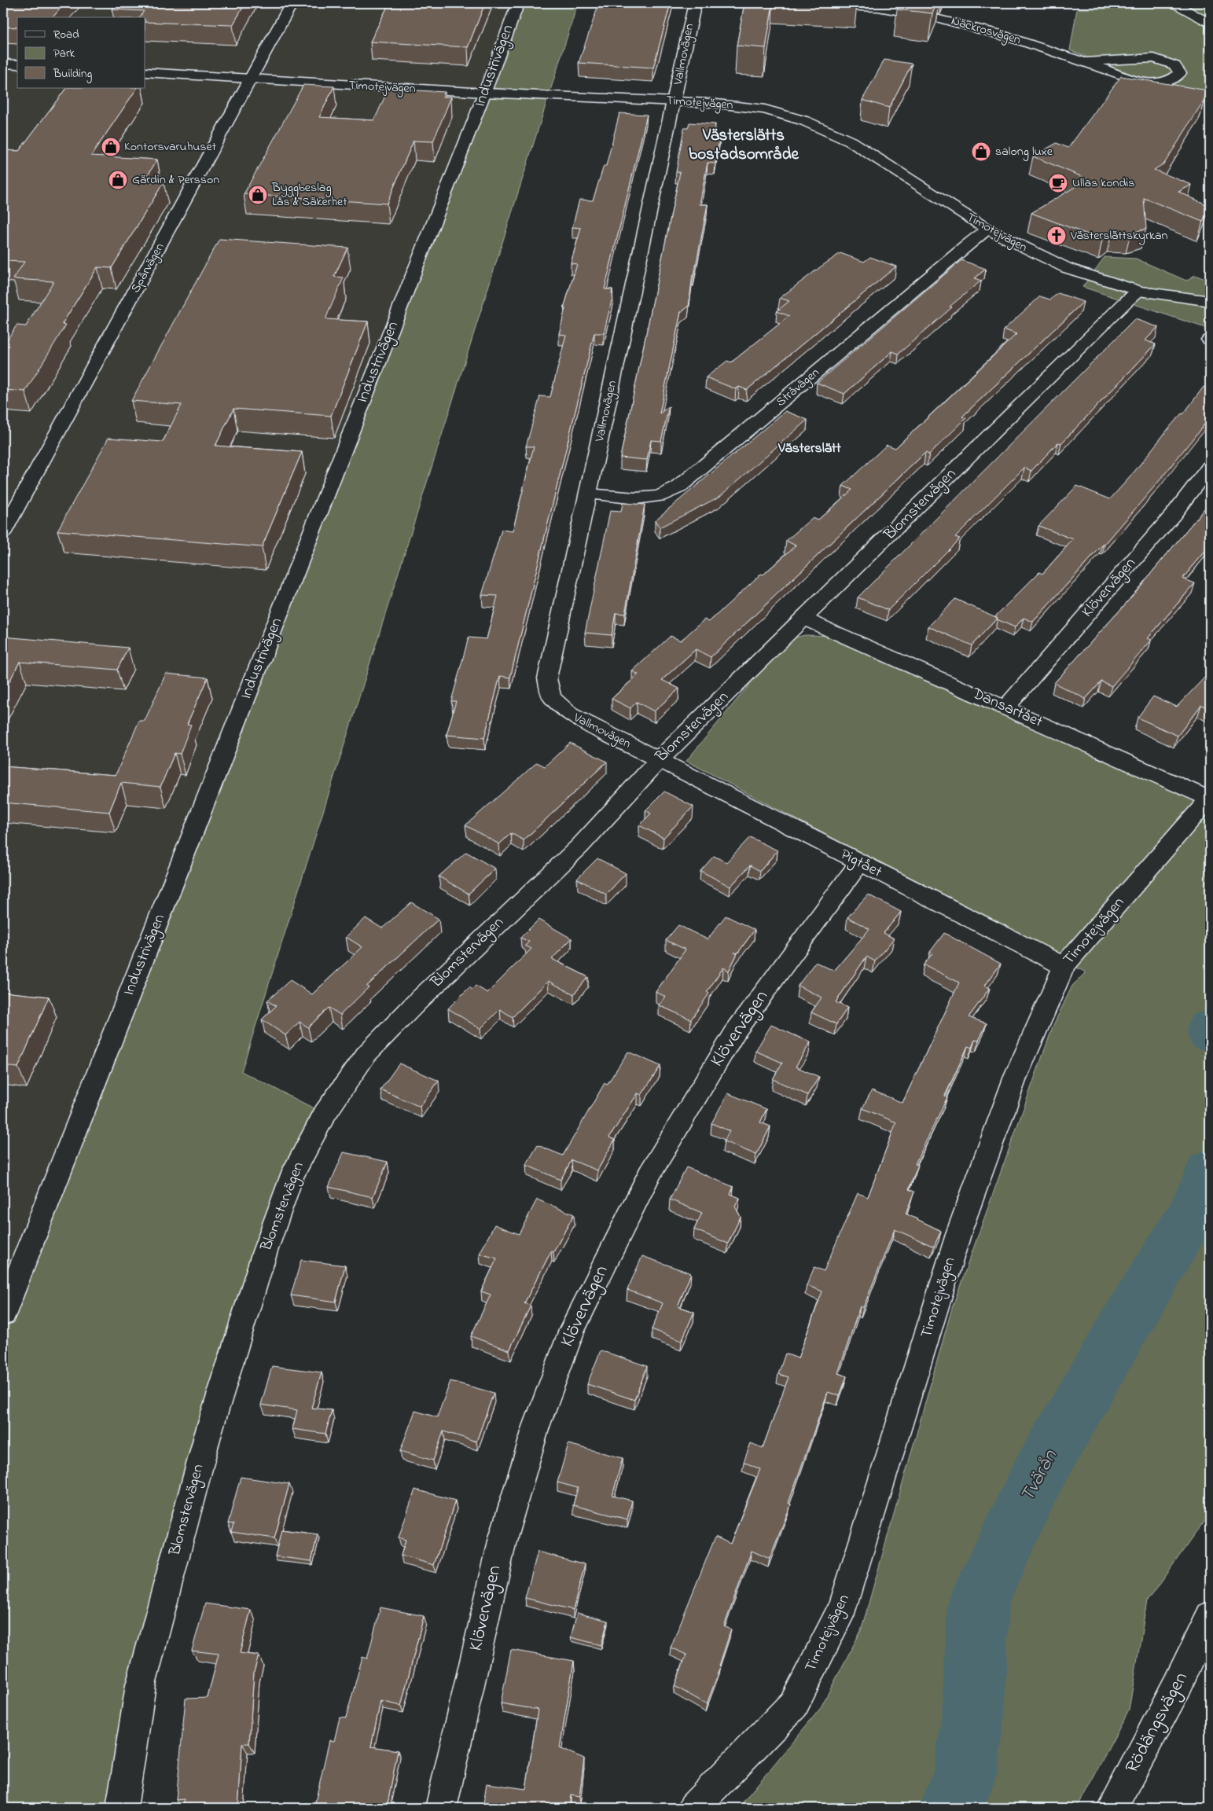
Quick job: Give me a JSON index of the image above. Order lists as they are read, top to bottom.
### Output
{
  "streets": {
    "street": [
      "Näckrosvägen",
      "Vallmovägen",
      "Industrivägen",
      "Timotejvägen",
      "Spårvägen",
      "Stråvägen",
      "Blomstervägen",
      "Klövervägen",
      "Dansartået",
      "Pigtået",
      "Rödängsvägen"
    ]
  },
  "crossings": [
    ["Vallmovägen", "Timotejvägen"],
    ["Vallmovägen", "Stråvägen"],
    ["Vallmovägen", "Blomstervägen"],
    ["Vallmovägen", "Pigtået"],
    ["Industrivägen", "Timotejvägen"],
    ["Timotejvägen", "Spårvägen"],
    ["Timotejvägen", "Stråvägen"],
    ["Timotejvägen", "Blomstervägen"],
    ["Timotejvägen", "Dansartået"],
    ["Timotejvägen", "Pigtået"],
    ["Blomstervägen", "Dansartået"],
    ["Blomstervägen", "Pigtået"],
    ["Klövervägen", "Dansartået"],
    ["Klövervägen", "Pigtået"]
  ],
  "districts": ["Västerslätts bostadsområde", "Västerslätt"],
  "water": ["Tvärån"],
  "places": {
    "shop": [
      "Kontorsvaruhuset",
      "salong luxe",
      "Gärdin & Persson",
      "Byggbeslag Lås & Säkerhet"
    ],
    "cafe": ["Ullas kondis"],
    "church": ["Västerslättskyrkan"]
  },
  "legend": ["Road", "Park", "Building"]
}
